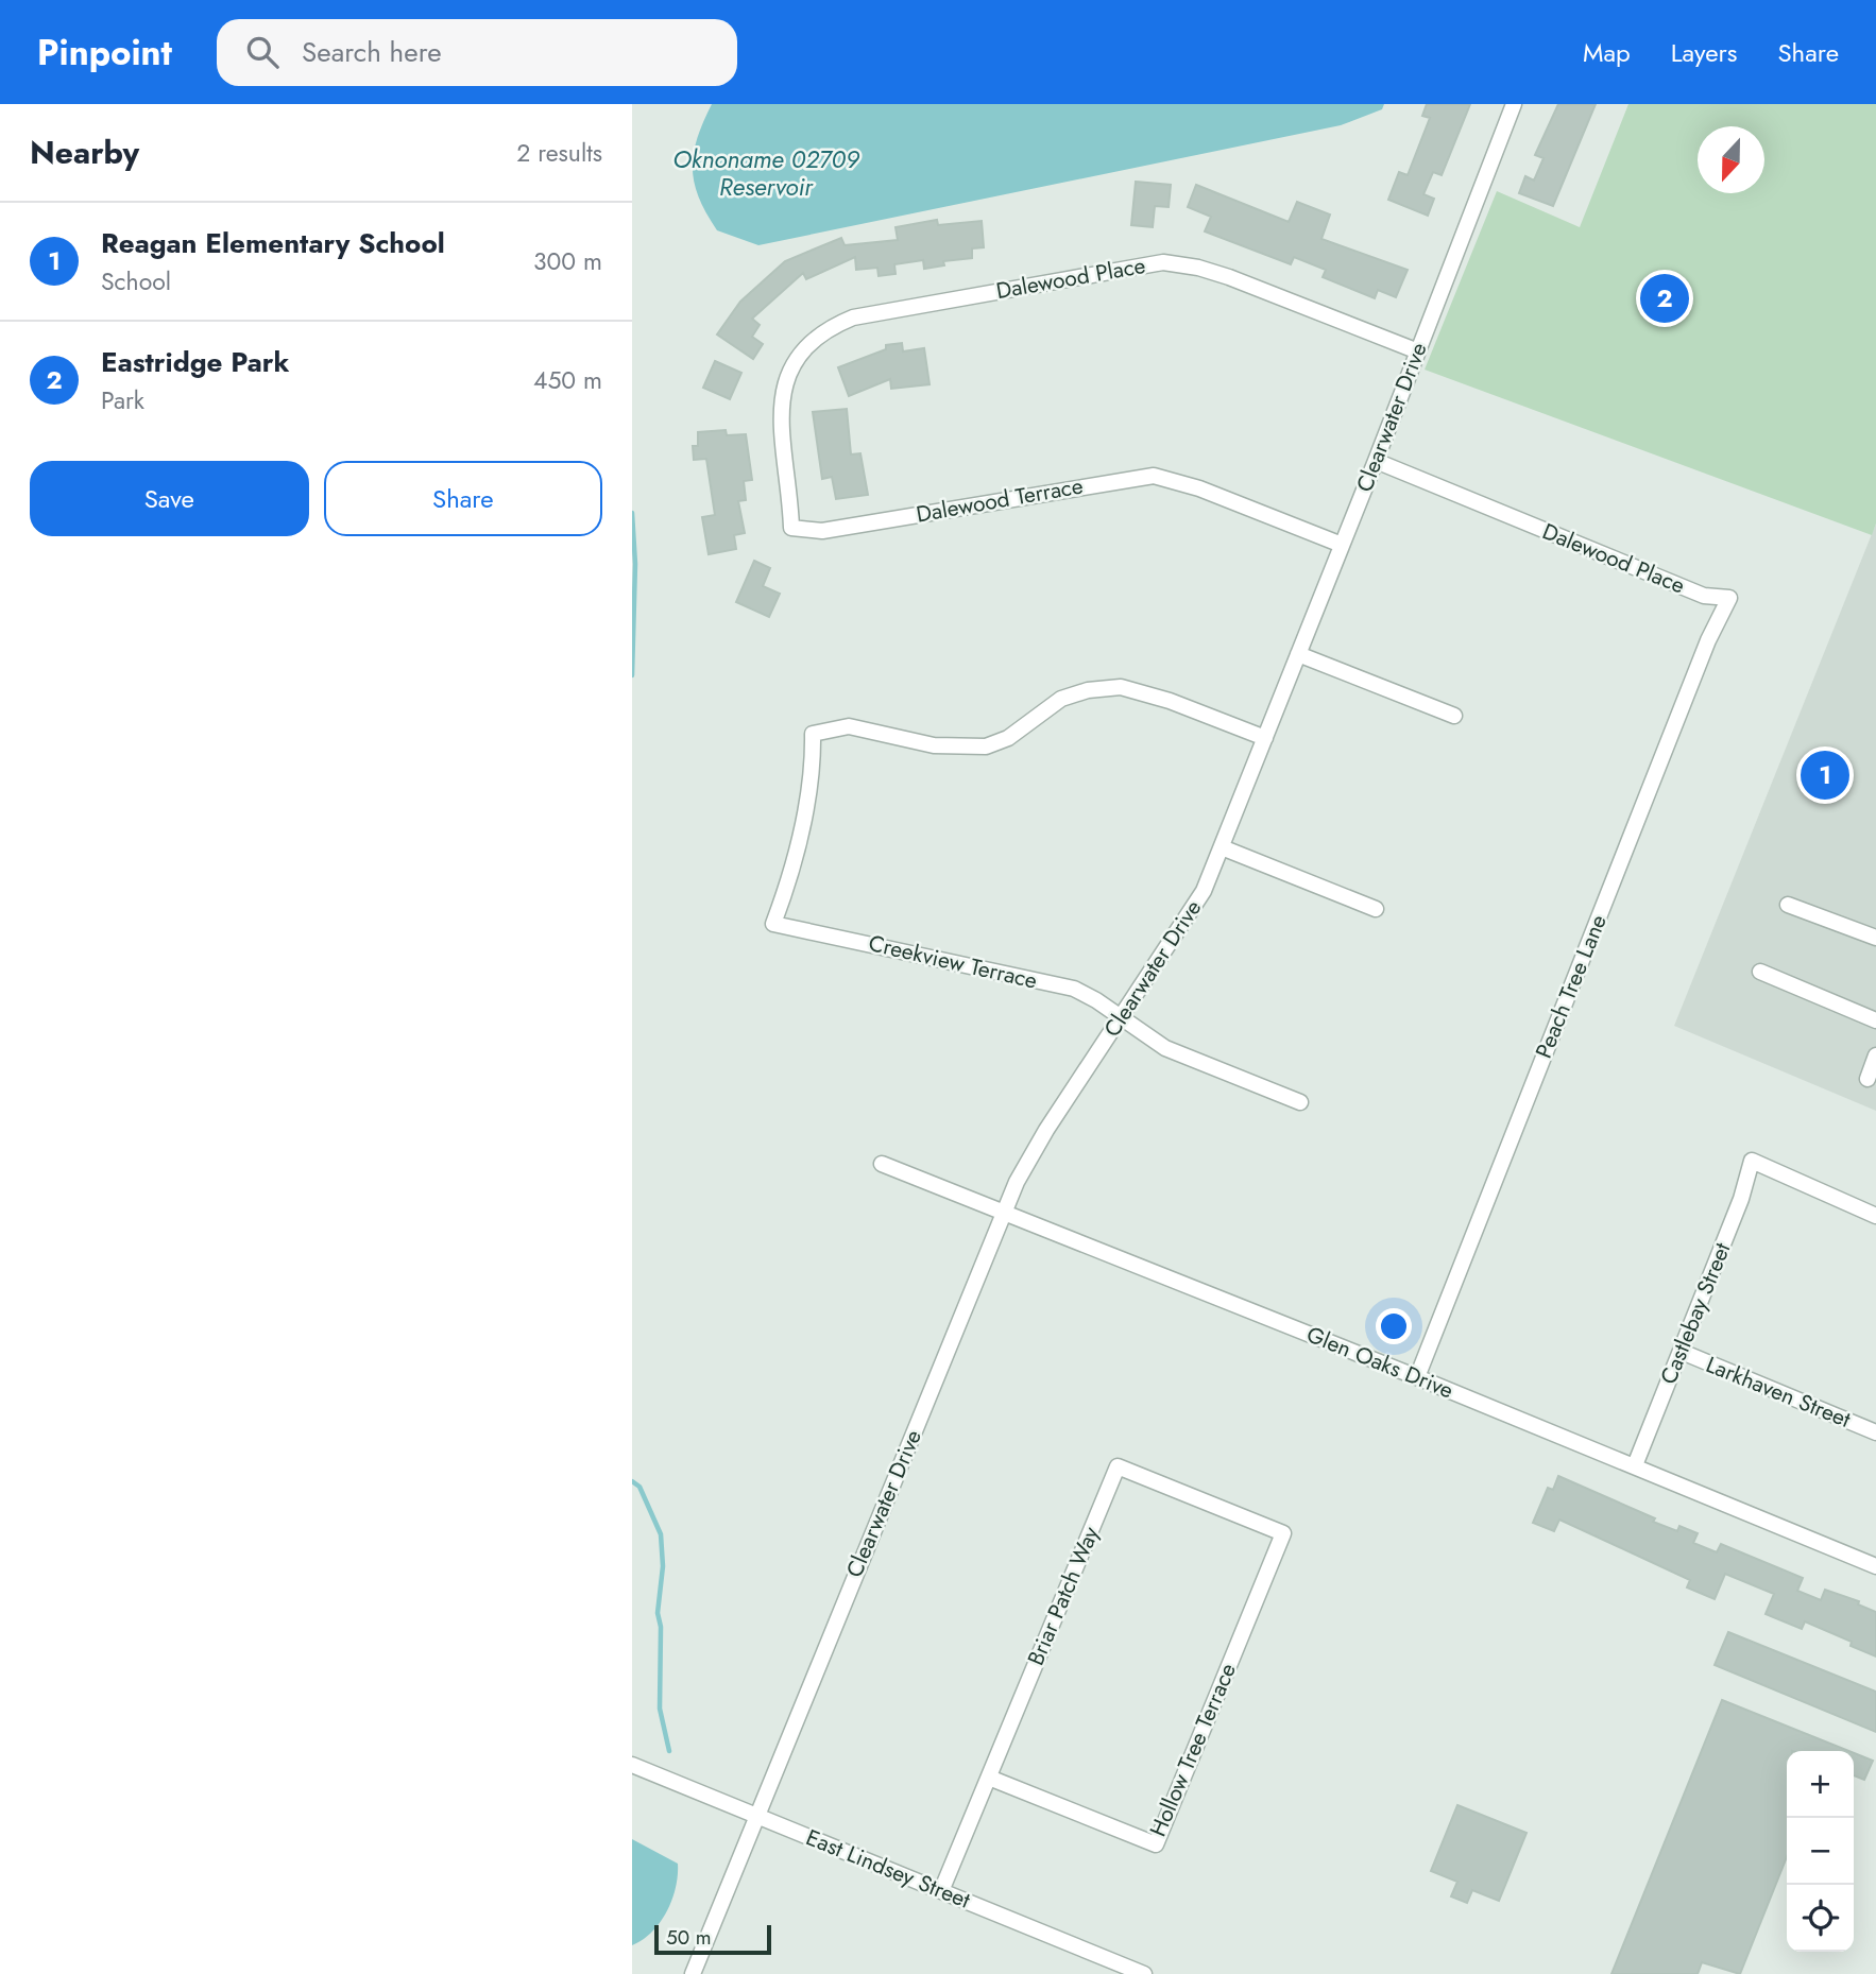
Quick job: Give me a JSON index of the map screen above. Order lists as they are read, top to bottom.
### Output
{
  "streets": {
    "street": [
      "Dalewood Place",
      "Clearwater Drive",
      "Dalewood Terrace",
      "Creekview Terrace",
      "Peach Tree Lane",
      "Castlebay Street",
      "Glen Oaks Drive",
      "Larkhaven Street",
      "Briar Patch Way",
      "Hollow Tree Terrace",
      "East Lindsey Street"
    ]
  },
  "crossings": [
    ["Dalewood Place", "Clearwater Drive"],
    ["Dalewood Place", "Dalewood Terrace"],
    ["Dalewood Place", "Peach Tree Lane"],
    ["Clearwater Drive", "Dalewood Terrace"],
    ["Clearwater Drive", "Creekview Terrace"],
    ["Clearwater Drive", "Glen Oaks Drive"],
    ["Clearwater Drive", "East Lindsey Street"],
    ["Peach Tree Lane", "Glen Oaks Drive"],
    ["Castlebay Street", "Glen Oaks Drive"],
    ["Castlebay Street", "Larkhaven Street"],
    ["Briar Patch Way", "Hollow Tree Terrace"],
    ["Briar Patch Way", "East Lindsey Street"]
  ],
  "water": ["Oknoname 02709 Reservoir"],
  "scale_bar": "50 m",
  "north": "bottom",
  "page": {
    "header": "Pinpoint",
    "search": "Search here",
    "nav": ["Map", "Layers", "Share"],
    "heading": ["Nearby", "2 results"],
    "list": [
      {
        "mark": "1",
        "name": "Reagan Elementary School",
        "note": "School",
        "value": "300 m"
      },
      {
        "mark": "2",
        "name": "Eastridge Park",
        "note": "Park",
        "value": "450 m"
      }
    ],
    "pins": ["2", "1"],
    "buttons": ["Save", "Share"],
    "map_buttons": ["+", "−"],
    "scale": "50 m"
  }
}
